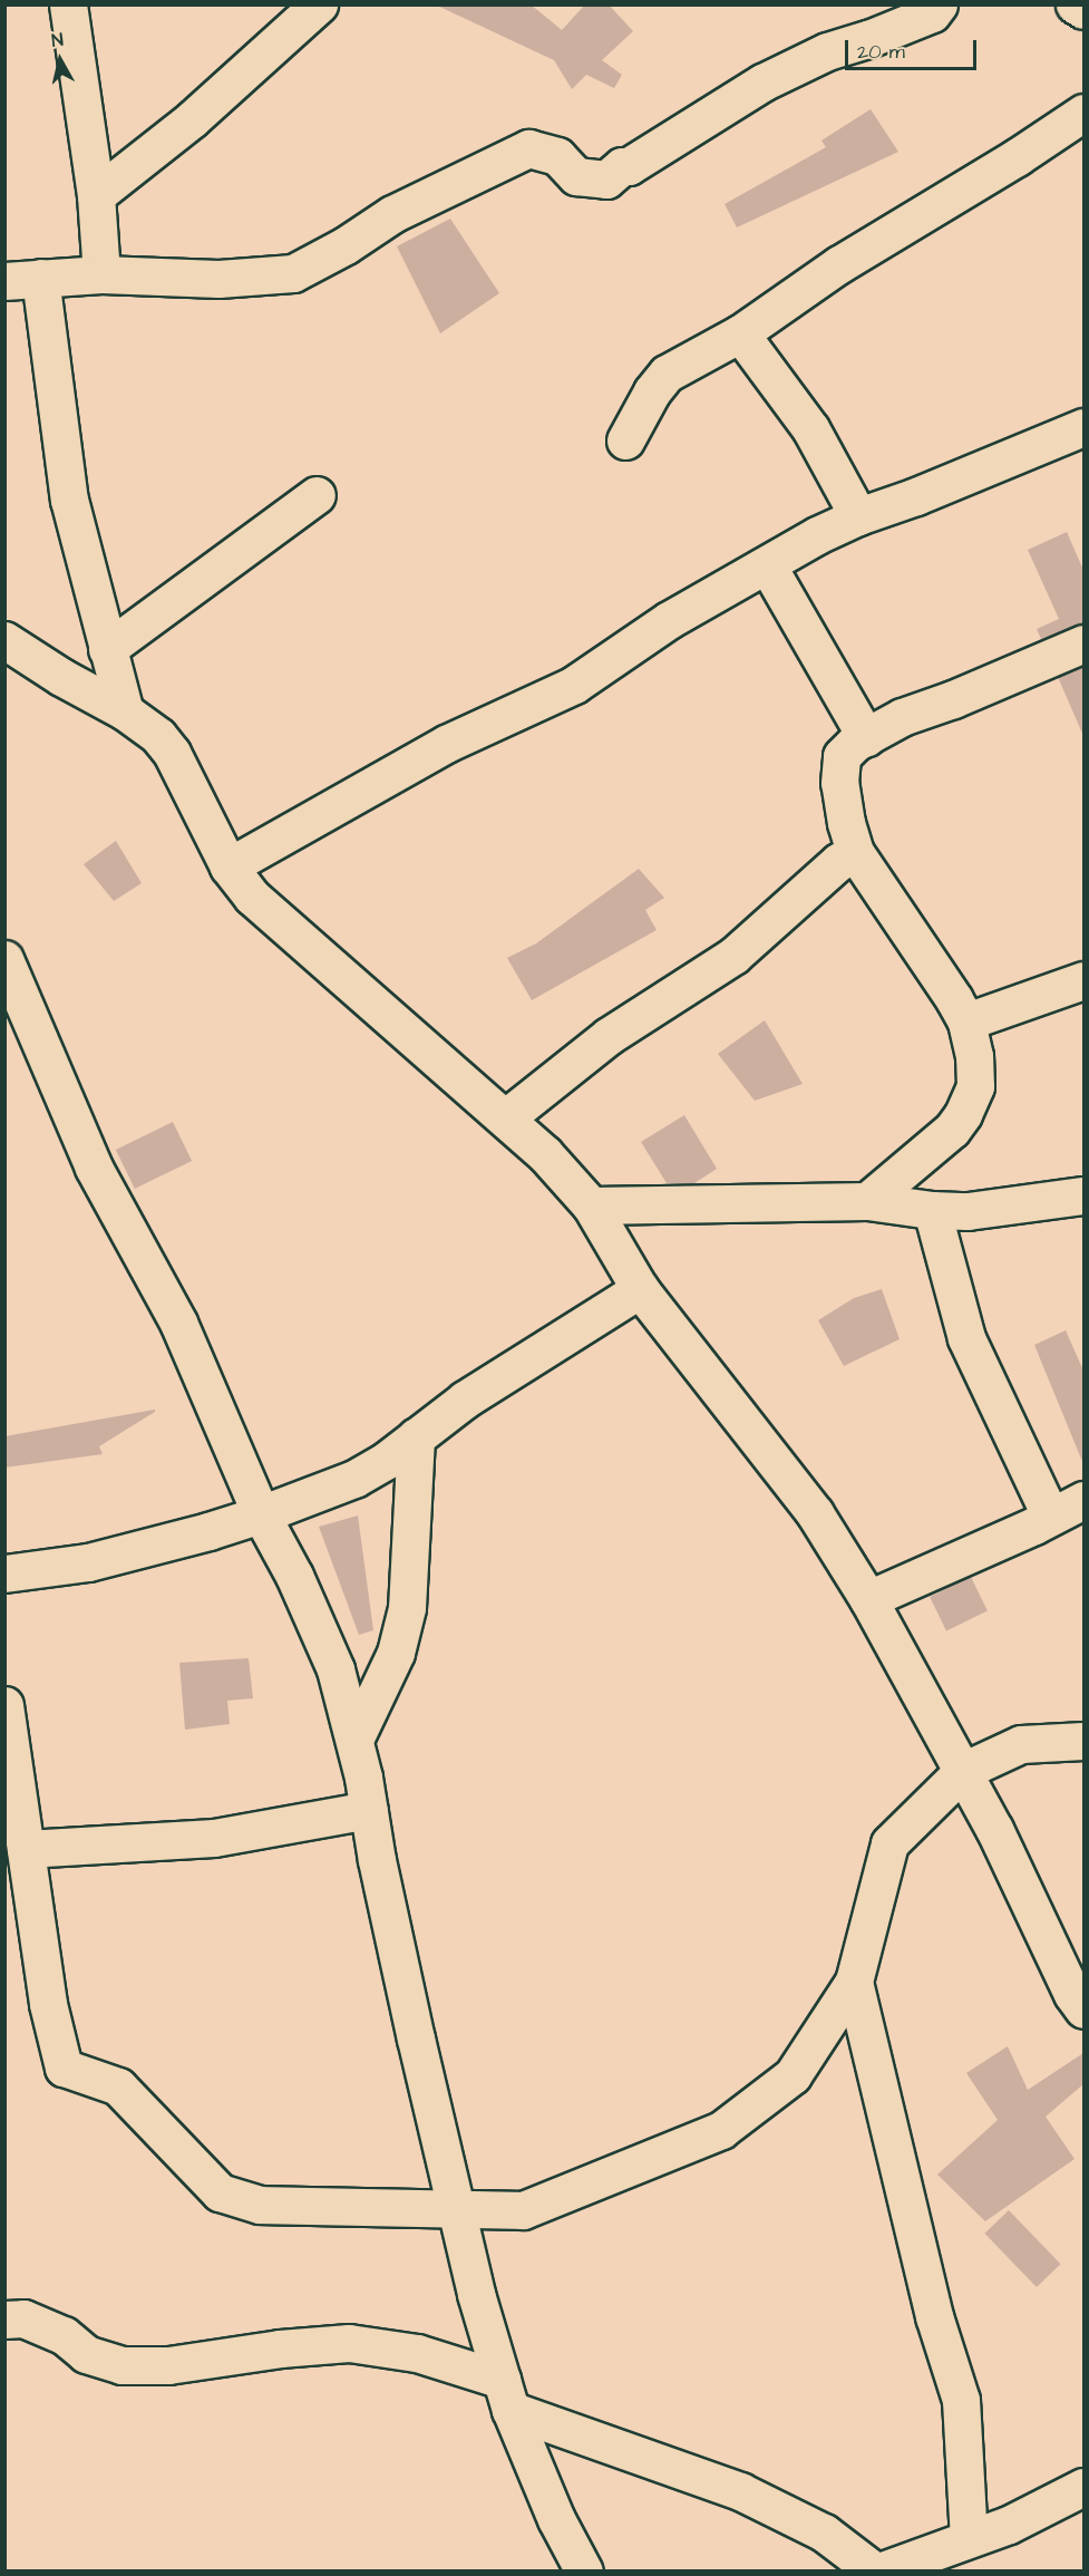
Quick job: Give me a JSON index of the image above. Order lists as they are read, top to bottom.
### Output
{
  "scale_bar": "20 m",
  "north": "top"
}
